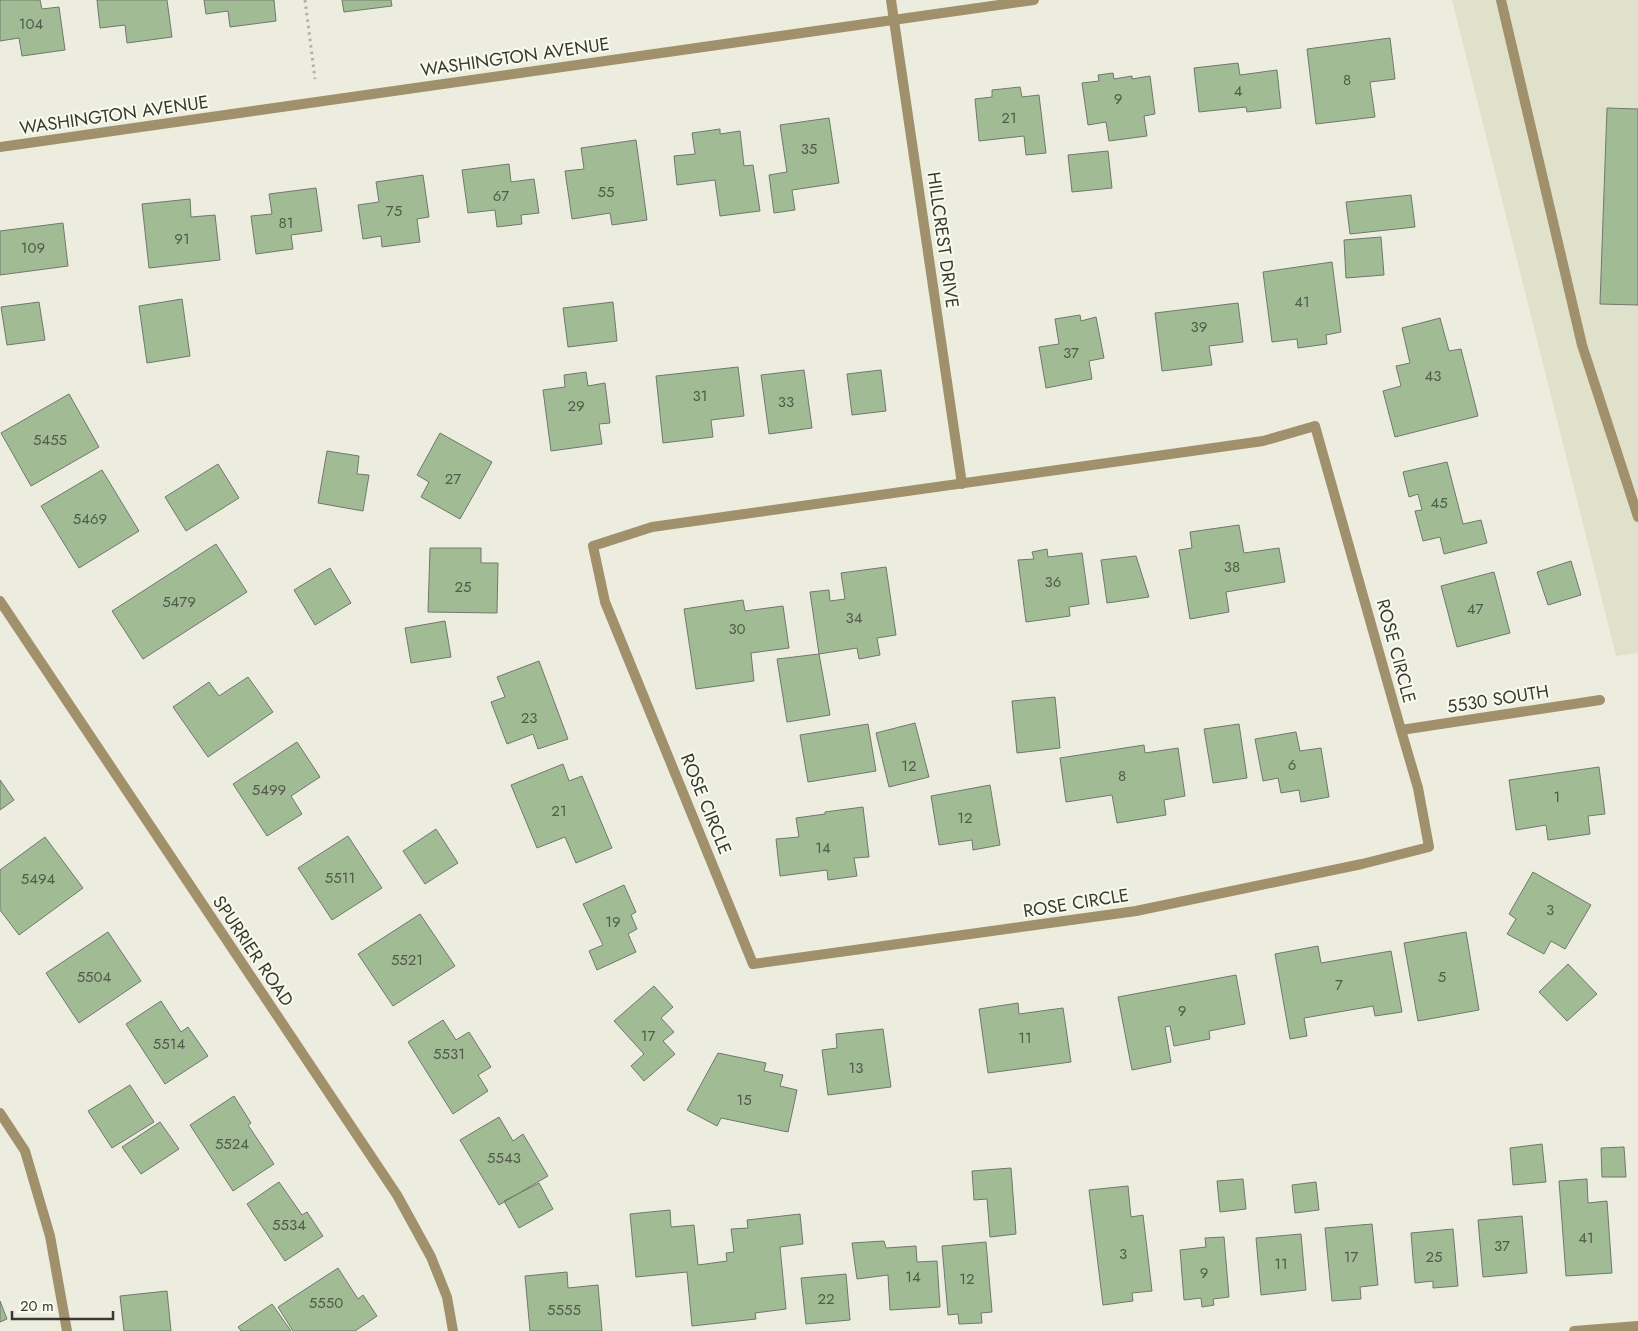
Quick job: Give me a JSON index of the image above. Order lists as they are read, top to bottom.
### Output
{
  "streets": {
    "street": [
      "WASHINGTON AVENUE",
      "HILLCREST DRIVE",
      "ROSE CIRCLE",
      "5530 SOUTH",
      "SPURRIER ROAD"
    ]
  },
  "crossings": [
    ["WASHINGTON AVENUE", "HILLCREST DRIVE"],
    ["HILLCREST DRIVE", "ROSE CIRCLE"],
    ["ROSE CIRCLE", "5530 SOUTH"]
  ],
  "house_numbers": [
    "104",
    "8",
    "4",
    "9",
    "21",
    "35",
    "55",
    "67",
    "75",
    "81",
    "91",
    "109",
    "41",
    "39",
    "37",
    "43",
    "31",
    "33",
    "29",
    "5455",
    "27",
    "45",
    "5469",
    "38",
    "36",
    "25",
    "5479",
    "47",
    "34",
    "30",
    "23",
    "6",
    "12",
    "8",
    "5499",
    "1",
    "21",
    "12",
    "14",
    "5511",
    "5494",
    "3",
    "19",
    "5521",
    "5504",
    "5",
    "7",
    "9",
    "17",
    "11",
    "5514",
    "5531",
    "13",
    "15",
    "5524",
    "5543",
    "5534",
    "41",
    "37",
    "3",
    "17",
    "25",
    "11",
    "9",
    "14",
    "12",
    "22",
    "5550",
    "5555"
  ],
  "scale_bar": "20 m"
}
